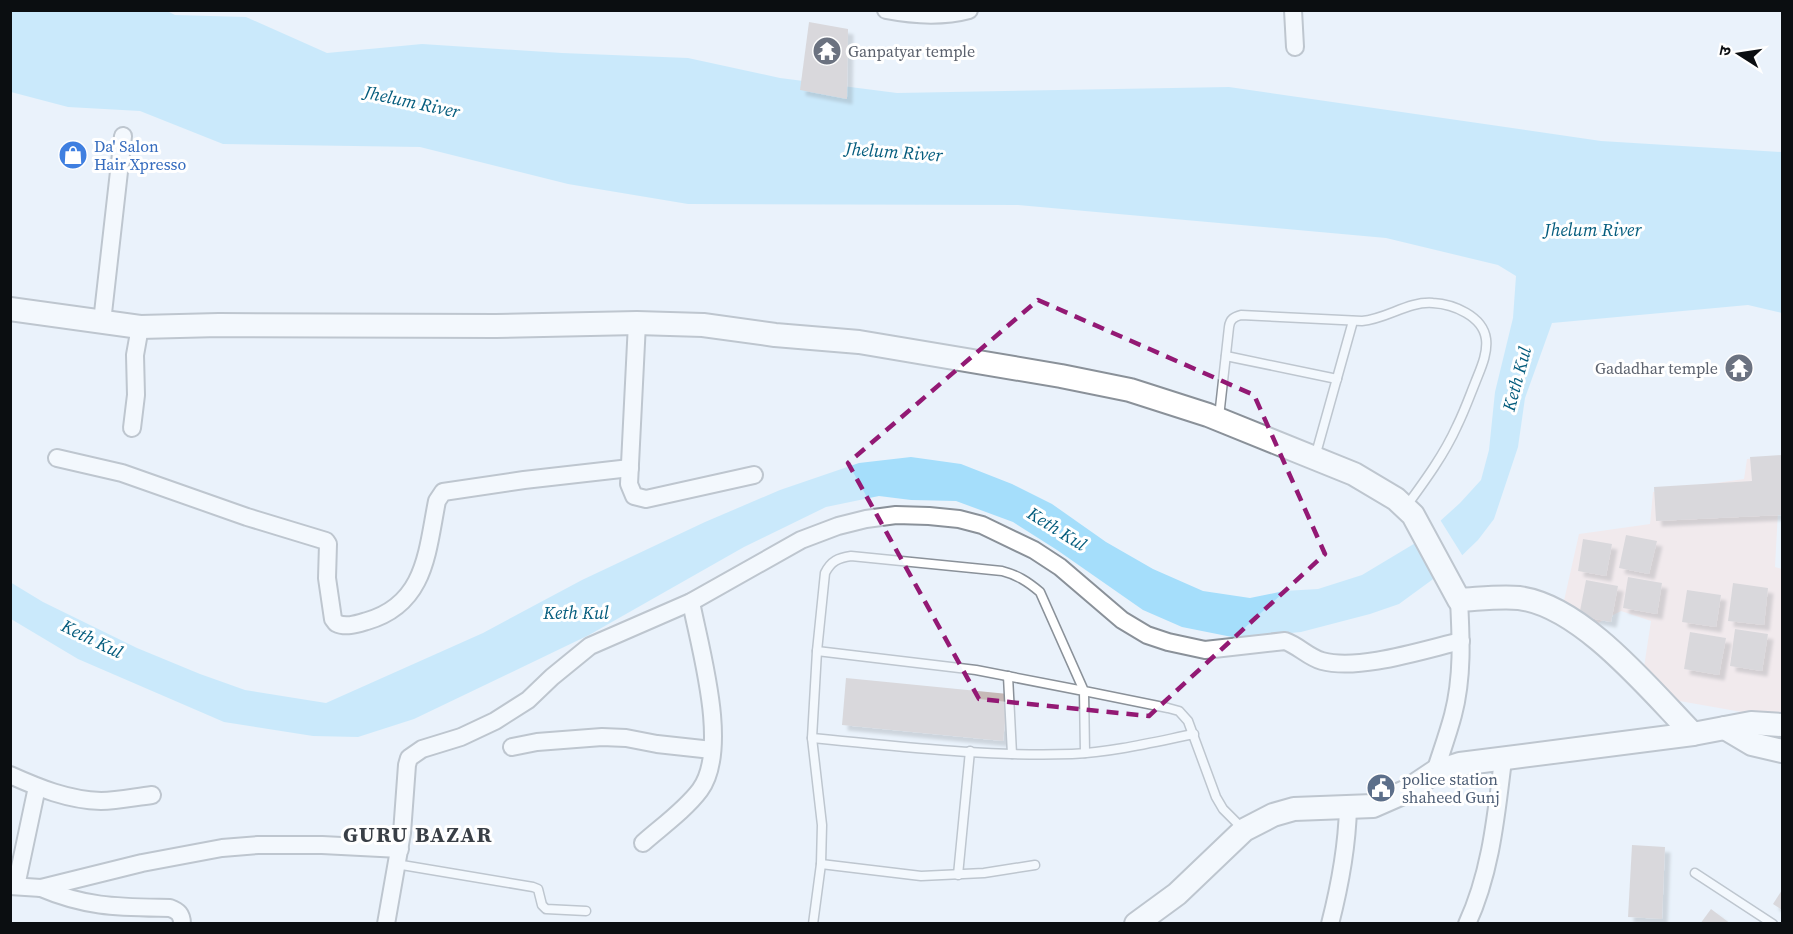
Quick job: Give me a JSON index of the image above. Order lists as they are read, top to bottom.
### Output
{
  "districts": ["GURU BAZAR"],
  "water": ["Jhelum River", "Keth Kul"],
  "places": {
    "temple": ["Ganpatyar temple", "Gadadhar temple"],
    "shop": ["Da' Salon Hair Xpresso"],
    "public building": ["police station shaheed Gunj"]
  },
  "north": "left"
}
